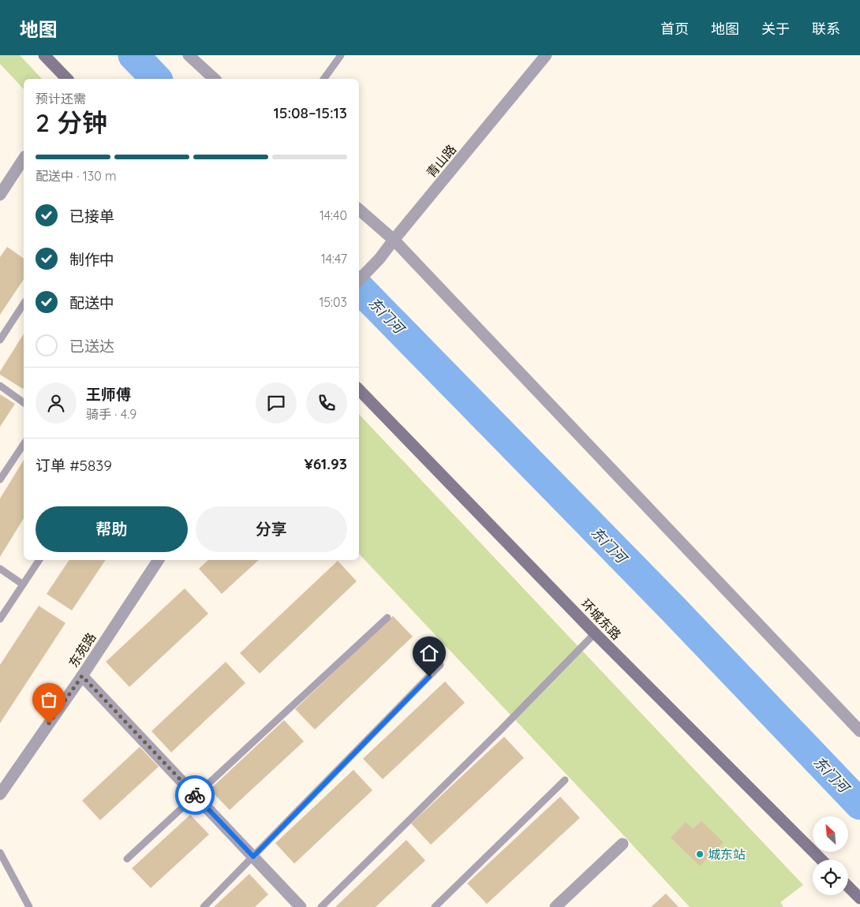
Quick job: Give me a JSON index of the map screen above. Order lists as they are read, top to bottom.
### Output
{
  "streets": {
    "main road": ["环城东路"],
    "street": ["青山路", "东苑路"]
  },
  "water": ["东门河"],
  "places": ["城东站"],
  "north": "top left",
  "page": {
    "header": "地图",
    "nav": [
      "首页",
      "地图",
      "关于",
      "联系"
    ],
    "heading": ["2 分钟", "预计还需", "15:08–15:13"],
    "panel": [
      "王师傅",
      "骑手 · 4.9",
      "订单 #5839",
      "¥61.93"
    ],
    "bar": "配送中 · 130 m",
    "list": [
      ["已接单", "14:40"],
      ["制作中", "14:47"],
      ["配送中", "15:03"],
      "已送达"
    ],
    "buttons": ["帮助", "分享"]
  }
}
